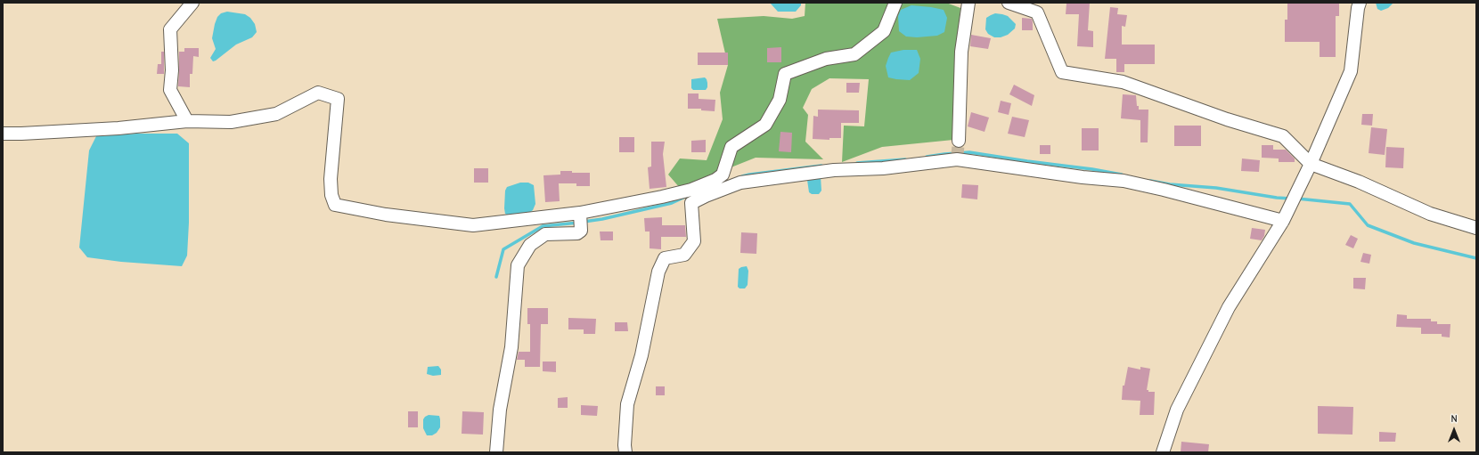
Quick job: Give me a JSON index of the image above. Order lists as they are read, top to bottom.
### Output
{
  "north": "top"
}
